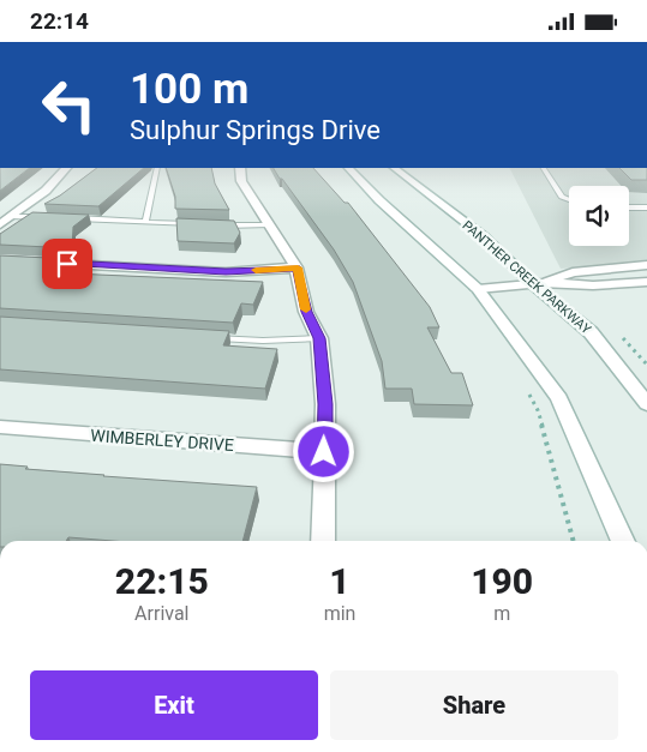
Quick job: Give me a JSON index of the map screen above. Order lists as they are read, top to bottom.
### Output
{
  "streets": {
    "street": ["PANTHER CREEK PARKWAY", "WIMBERLEY DRIVE"]
  },
  "page": {
    "status": "22:14",
    "turn": ["100 m", "Sulphur Springs Drive"],
    "eta": [
      "22:15",
      "Arrival",
      "1",
      "min",
      "190",
      "m"
    ],
    "buttons": ["Exit", "Share"]
  }
}
